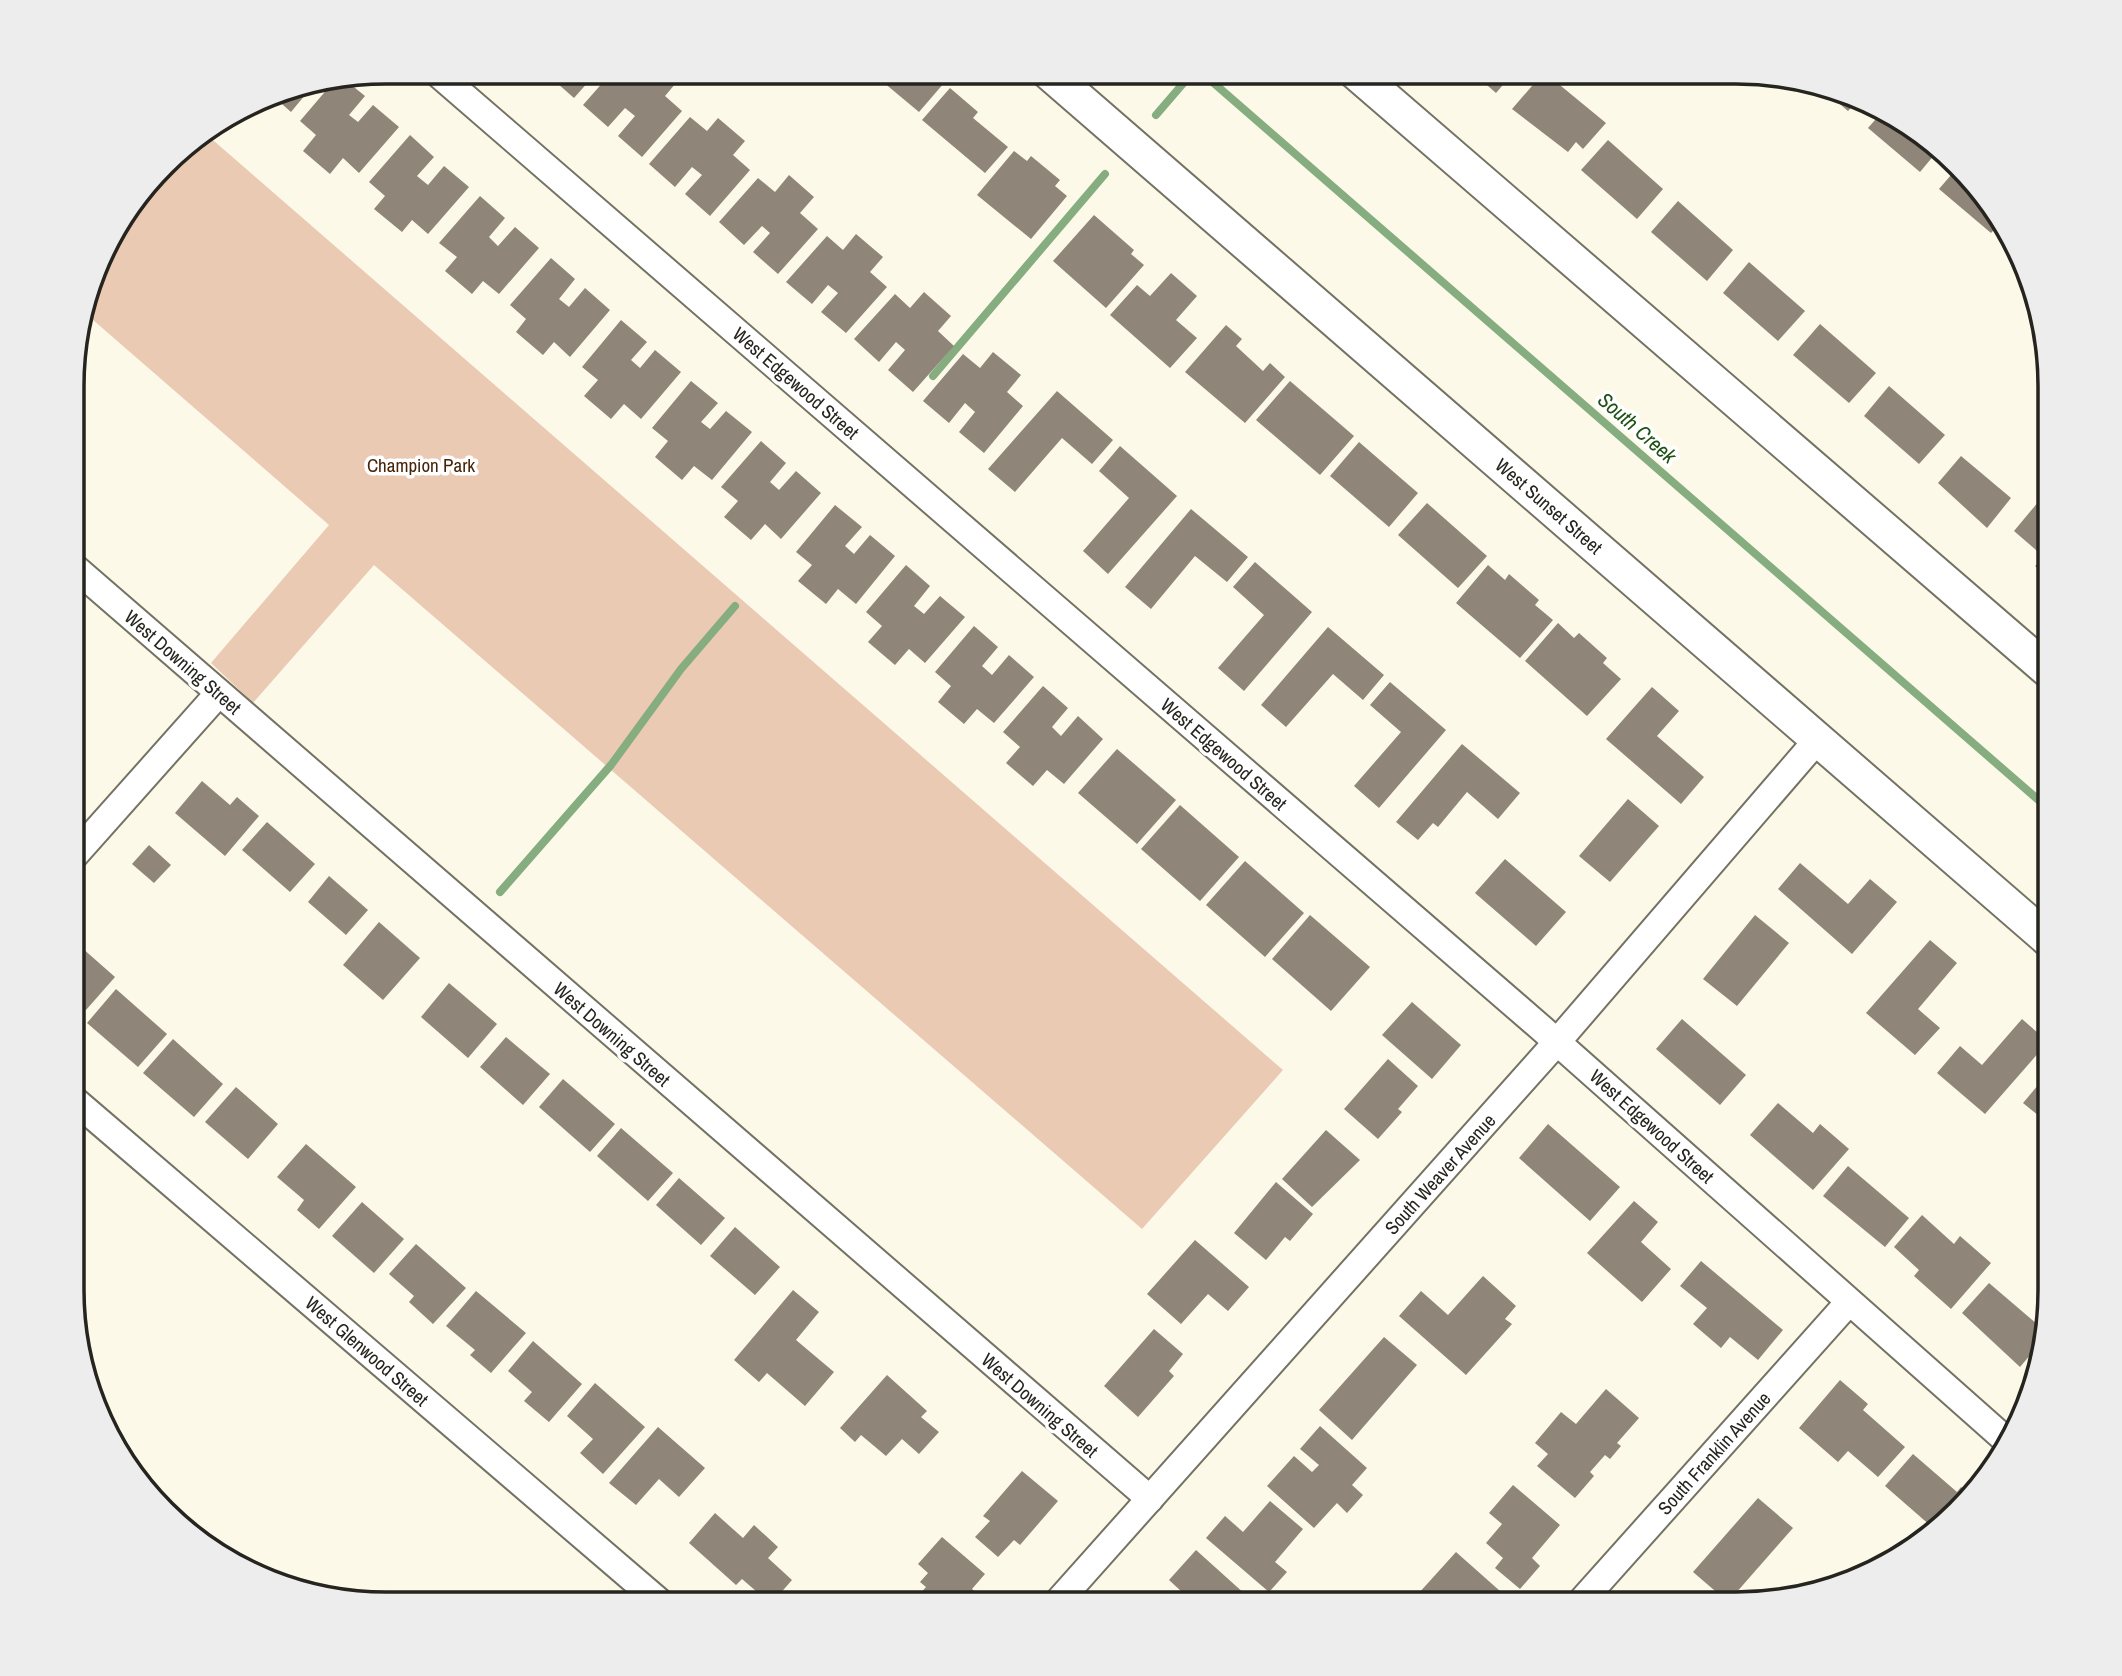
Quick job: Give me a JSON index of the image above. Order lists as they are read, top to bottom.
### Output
{
  "streets": {
    "main road": ["West Sunset Street"],
    "street": [
      "West Edgewood Street",
      "West Downing Street",
      "South Weaver Avenue",
      "West Glenwood Street",
      "South Franklin Avenue"
    ]
  },
  "crossings": [
    ["West Edgewood Street", "South Weaver Avenue"],
    ["West Edgewood Street", "South Franklin Avenue"],
    ["West Sunset Street", "South Weaver Avenue"],
    ["West Downing Street", "South Weaver Avenue"]
  ],
  "water": ["South Creek"],
  "parks": ["Champion Park"]
}
